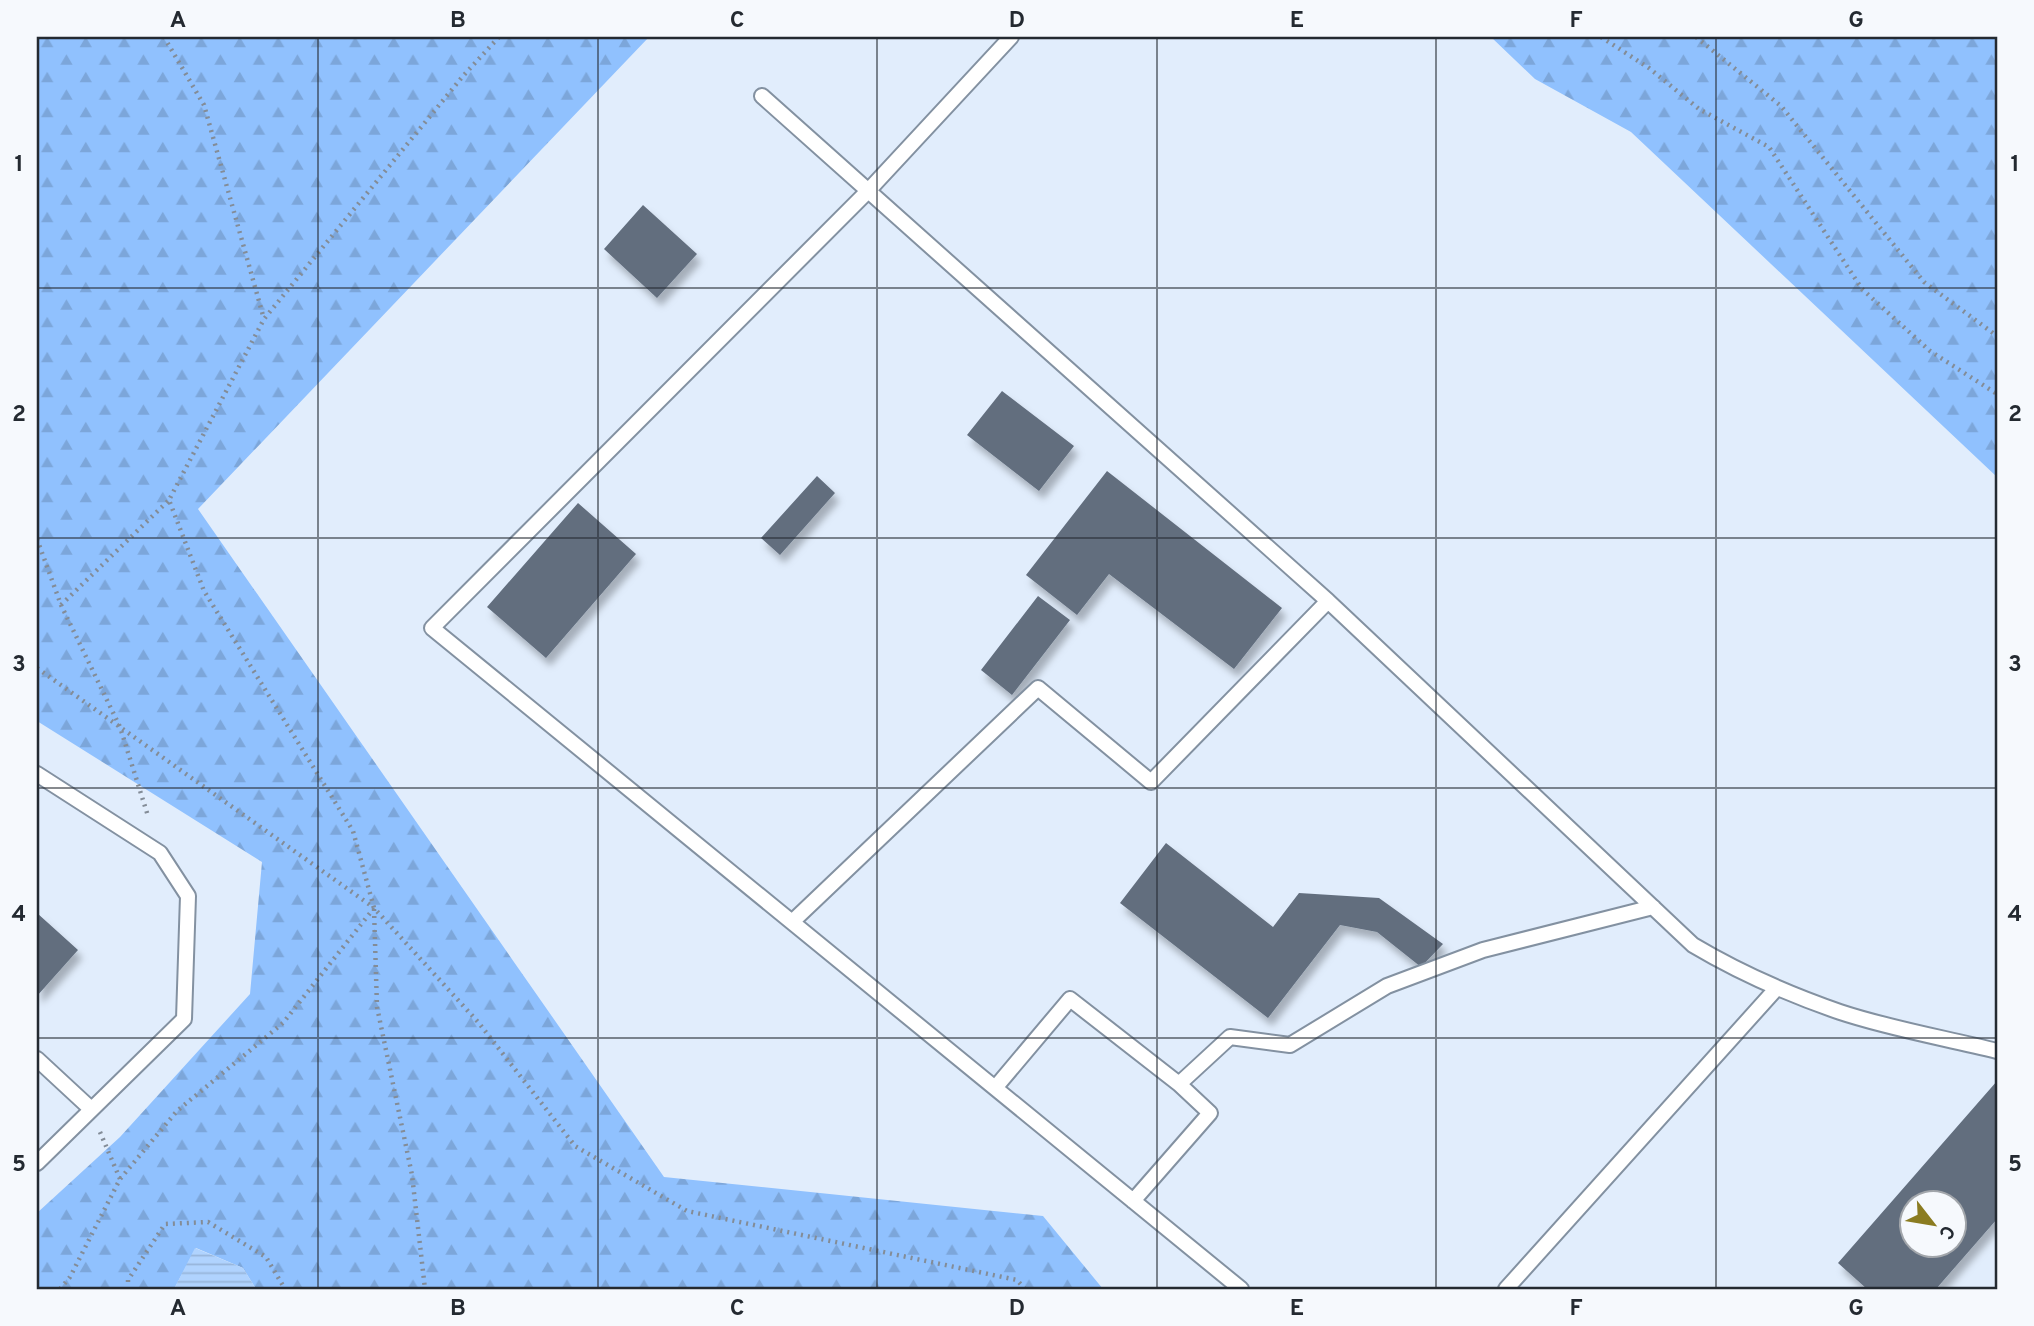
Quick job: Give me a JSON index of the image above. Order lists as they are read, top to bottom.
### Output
{
  "north": "bottom right",
  "grid": {
    "columns": [
      "A",
      "B",
      "C",
      "D",
      "E",
      "F",
      "G"
    ],
    "rows": [
      "1",
      "2",
      "3",
      "4",
      "5"
    ]
  }
}
